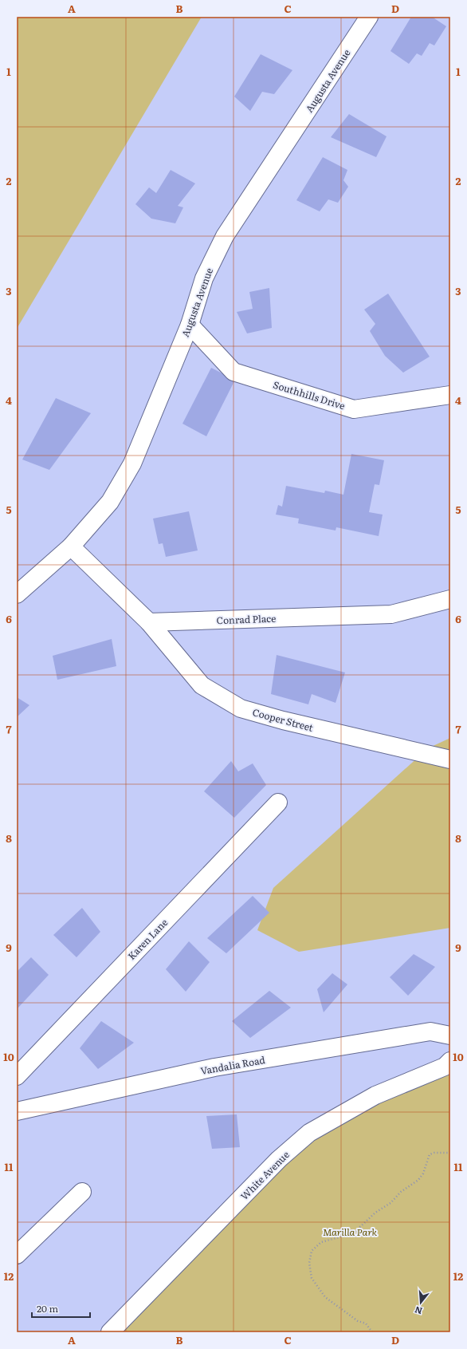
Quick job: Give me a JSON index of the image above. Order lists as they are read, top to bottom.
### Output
{
  "streets": {
    "street": [
      "Augusta Avenue",
      "Southhills Drive",
      "Conrad Place",
      "Cooper Street",
      "Karen Lane",
      "Vandalia Road",
      "White Avenue"
    ]
  },
  "crossings": [
    ["Augusta Avenue", "Southhills Drive"],
    ["Conrad Place", "Cooper Street"]
  ],
  "parks": ["Marilla Park"],
  "scale_bar": "20 m",
  "north": "bottom",
  "grid": {
    "columns": [
      "A",
      "B",
      "C",
      "D"
    ],
    "rows": [
      "1",
      "2",
      "3",
      "4",
      "5",
      "6",
      "7",
      "8",
      "9",
      "10",
      "11",
      "12"
    ]
  }
}
